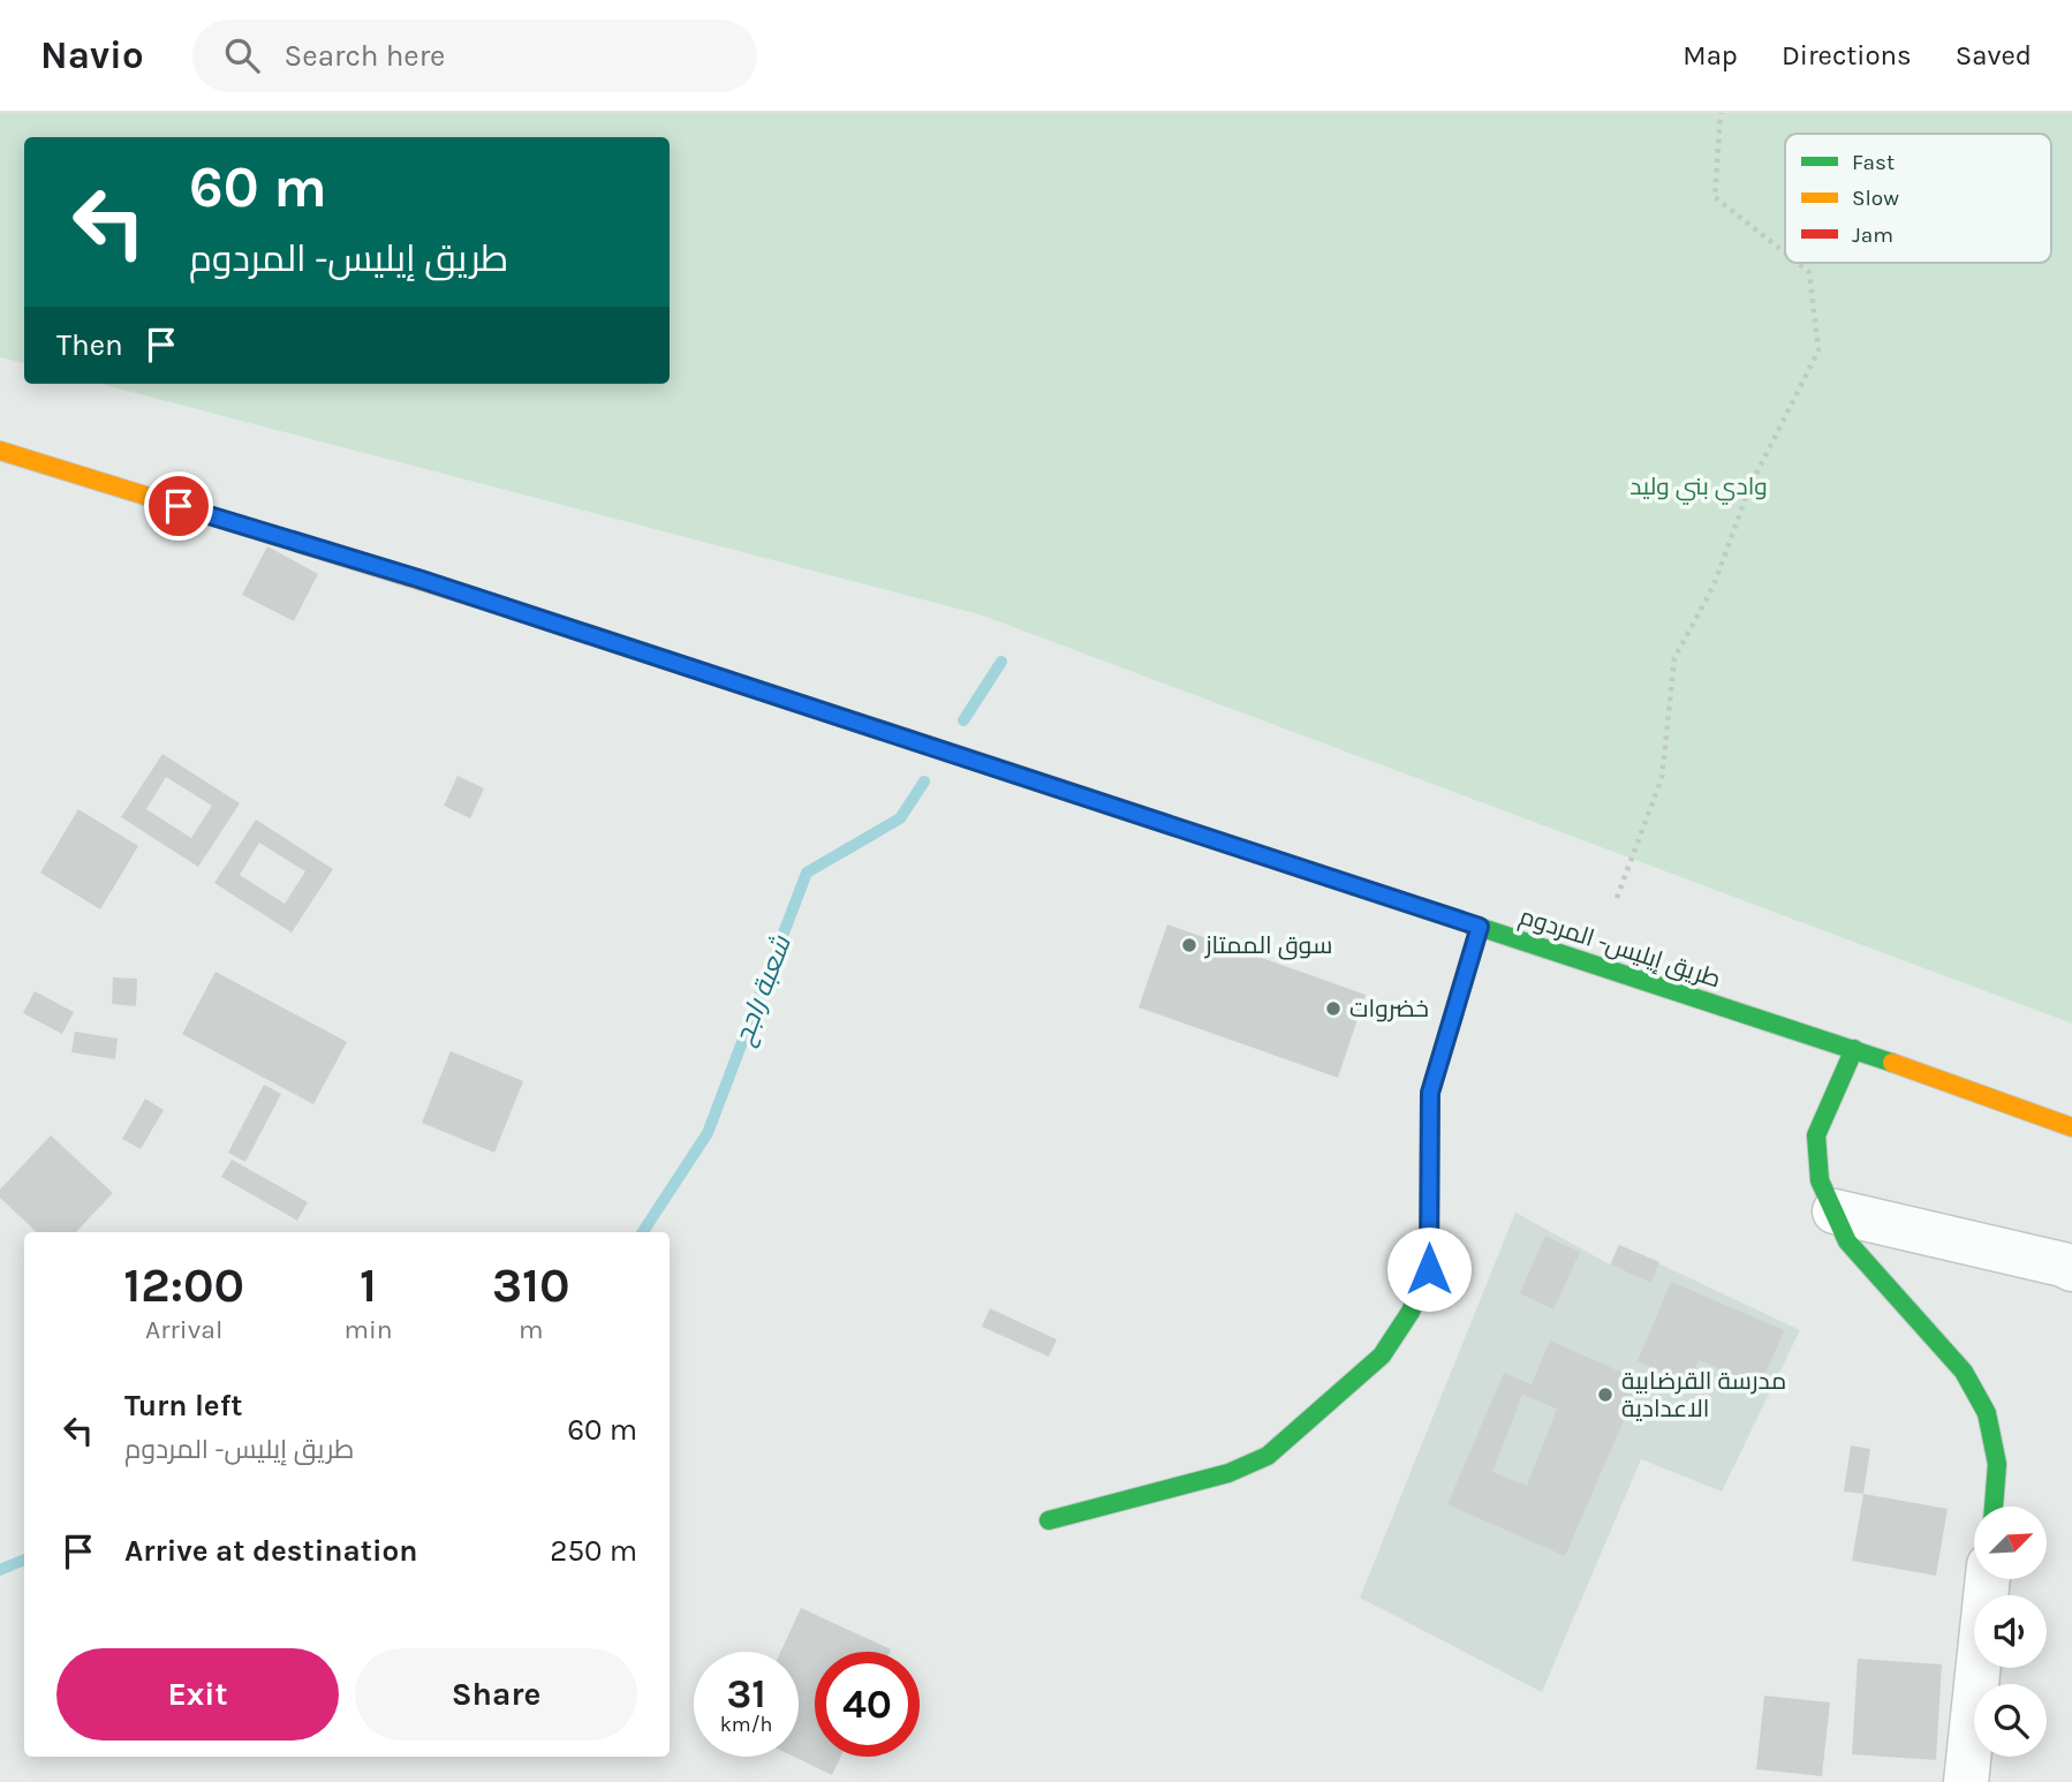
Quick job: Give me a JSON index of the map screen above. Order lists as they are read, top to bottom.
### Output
{
  "streets": {
    "main road": ["طريق إيليس- المردوم"]
  },
  "water": ["شعبة راجح"],
  "parks": ["وادي بني وليد"],
  "places": ["سوق الممتاز", "خضروات", "مدرسة القرضابية الاعدادية"],
  "legend": ["Fast", "Slow", "Jam"],
  "north": "top right",
  "page": {
    "header": "Navio",
    "search": "Search here",
    "nav": ["Map", "Directions", "Saved"],
    "turn": ["60 m", "طريق إيليس- المردوم"],
    "then": "Then",
    "eta": [
      "12:00",
      "Arrival",
      "1",
      "min",
      "310",
      "m"
    ],
    "list": [
      {
        "name": "Turn left",
        "note": "طريق إيليس- المردوم",
        "value": "60 m"
      },
      {
        "name": "Arrive at destination",
        "value": "250 m"
      }
    ],
    "buttons": ["Exit", "Share"],
    "speed": "31 km/h",
    "limit": "40"
  }
}
